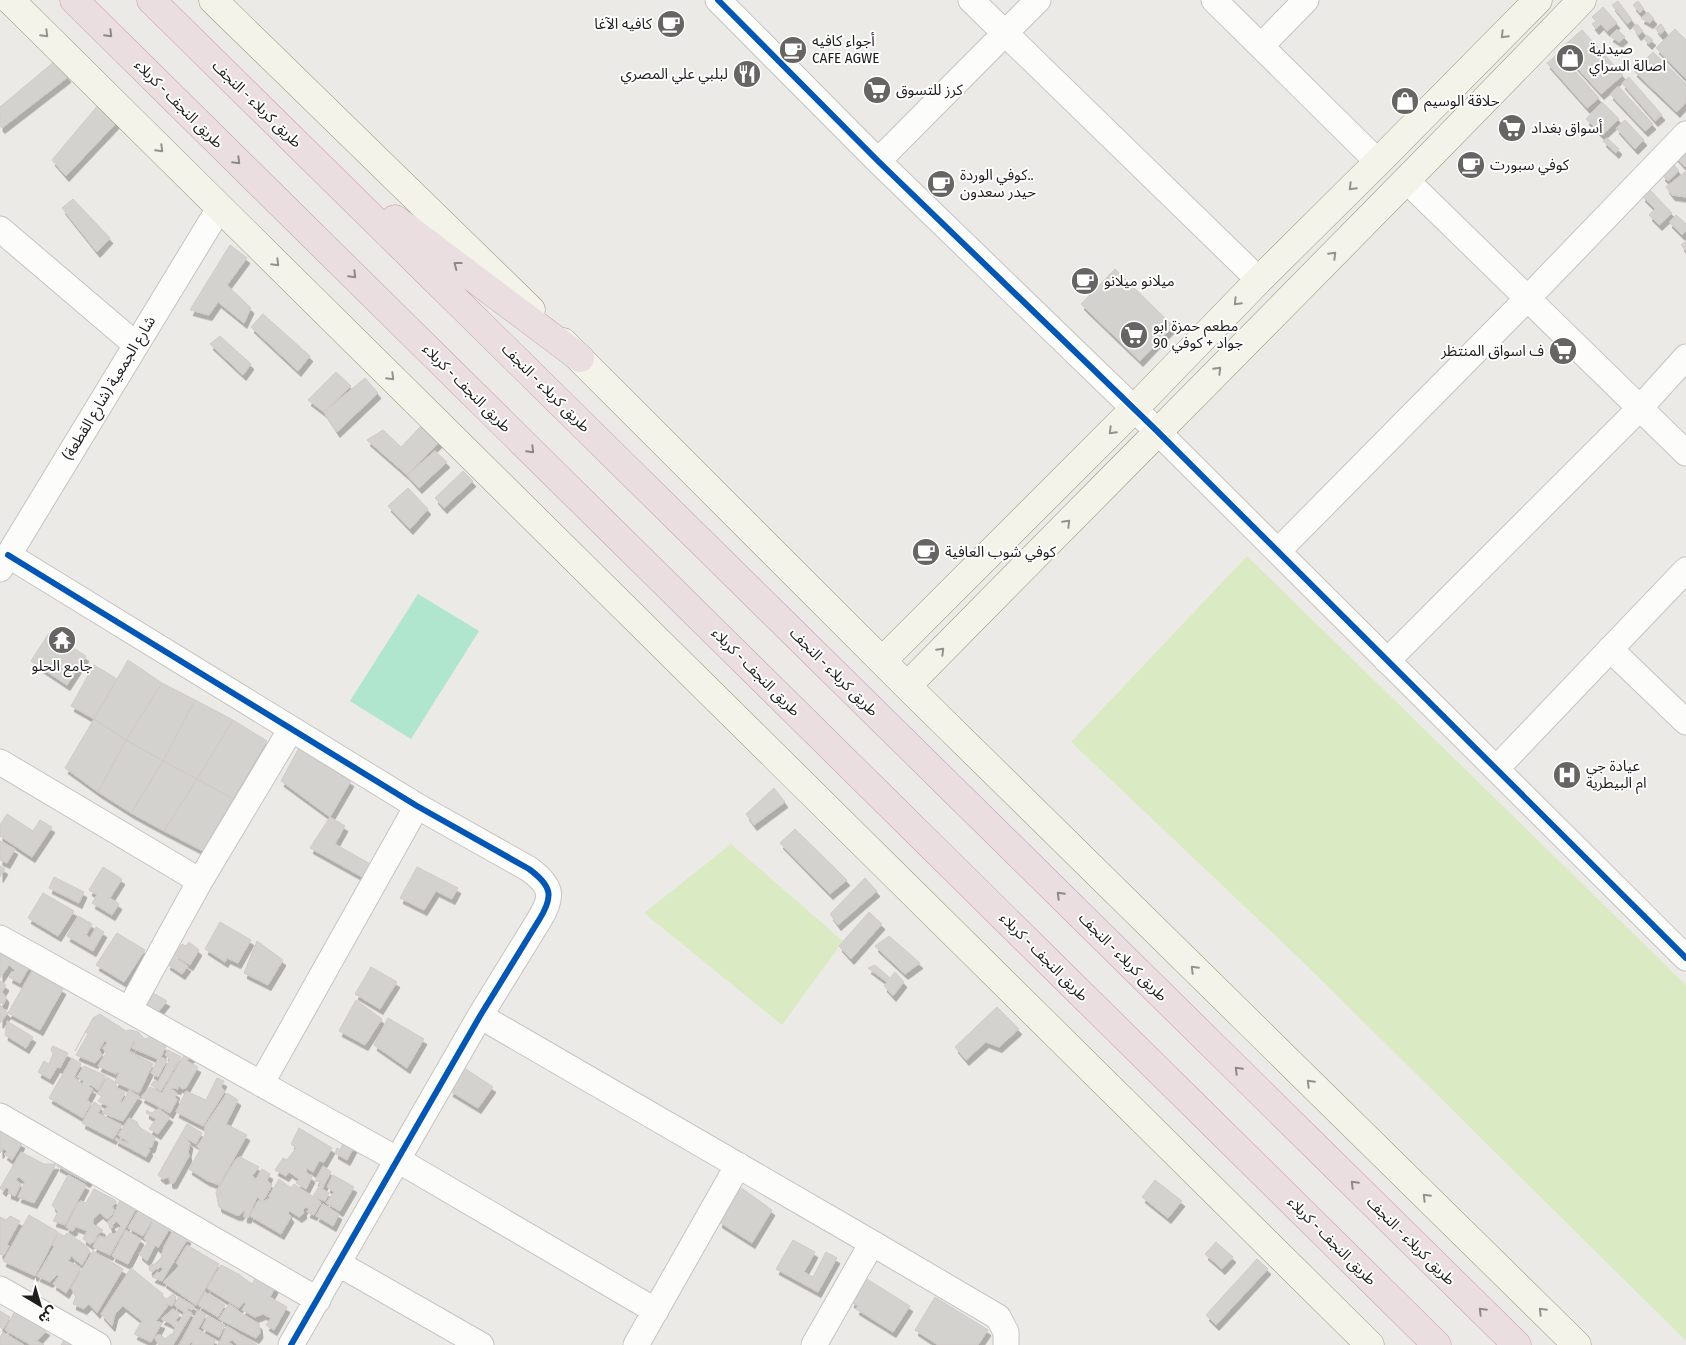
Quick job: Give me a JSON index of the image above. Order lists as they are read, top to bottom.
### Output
{
  "streets": {
    "highway": ["طريق النجف - کربلاء", "طريق کربلاء - النجف"],
    "street": ["شارع الجمعية (شارع القطعة)"]
  },
  "one_way": ["طريق النجف - کربلاء", "طريق کربلاء - النجف"],
  "places": {
    "cafe": [
      "كافيه الآغا",
      "أجواء كافيه CAFE AGWE",
      "كوفي سبورت",
      "كوفي الوردة.. حيدر سعدون",
      "ميلانو ميلانو",
      "كوفي شوب العافية"
    ],
    "shop": ["صيدلية اصالة السراي", "حلاقة الوسيم"],
    "restaurant": ["لبلبي علي المصري"],
    "supermarket": [
      "كرز للتسوق",
      "أسواق بغداد",
      "مطعم حمزة ابو جواد + كوفي 90",
      "ف اسواق المنتظر"
    ],
    "temple": ["جامع الحلو"],
    "hospital": ["عيادة جي ام البيطرية"]
  },
  "north": "bottom right"
}
